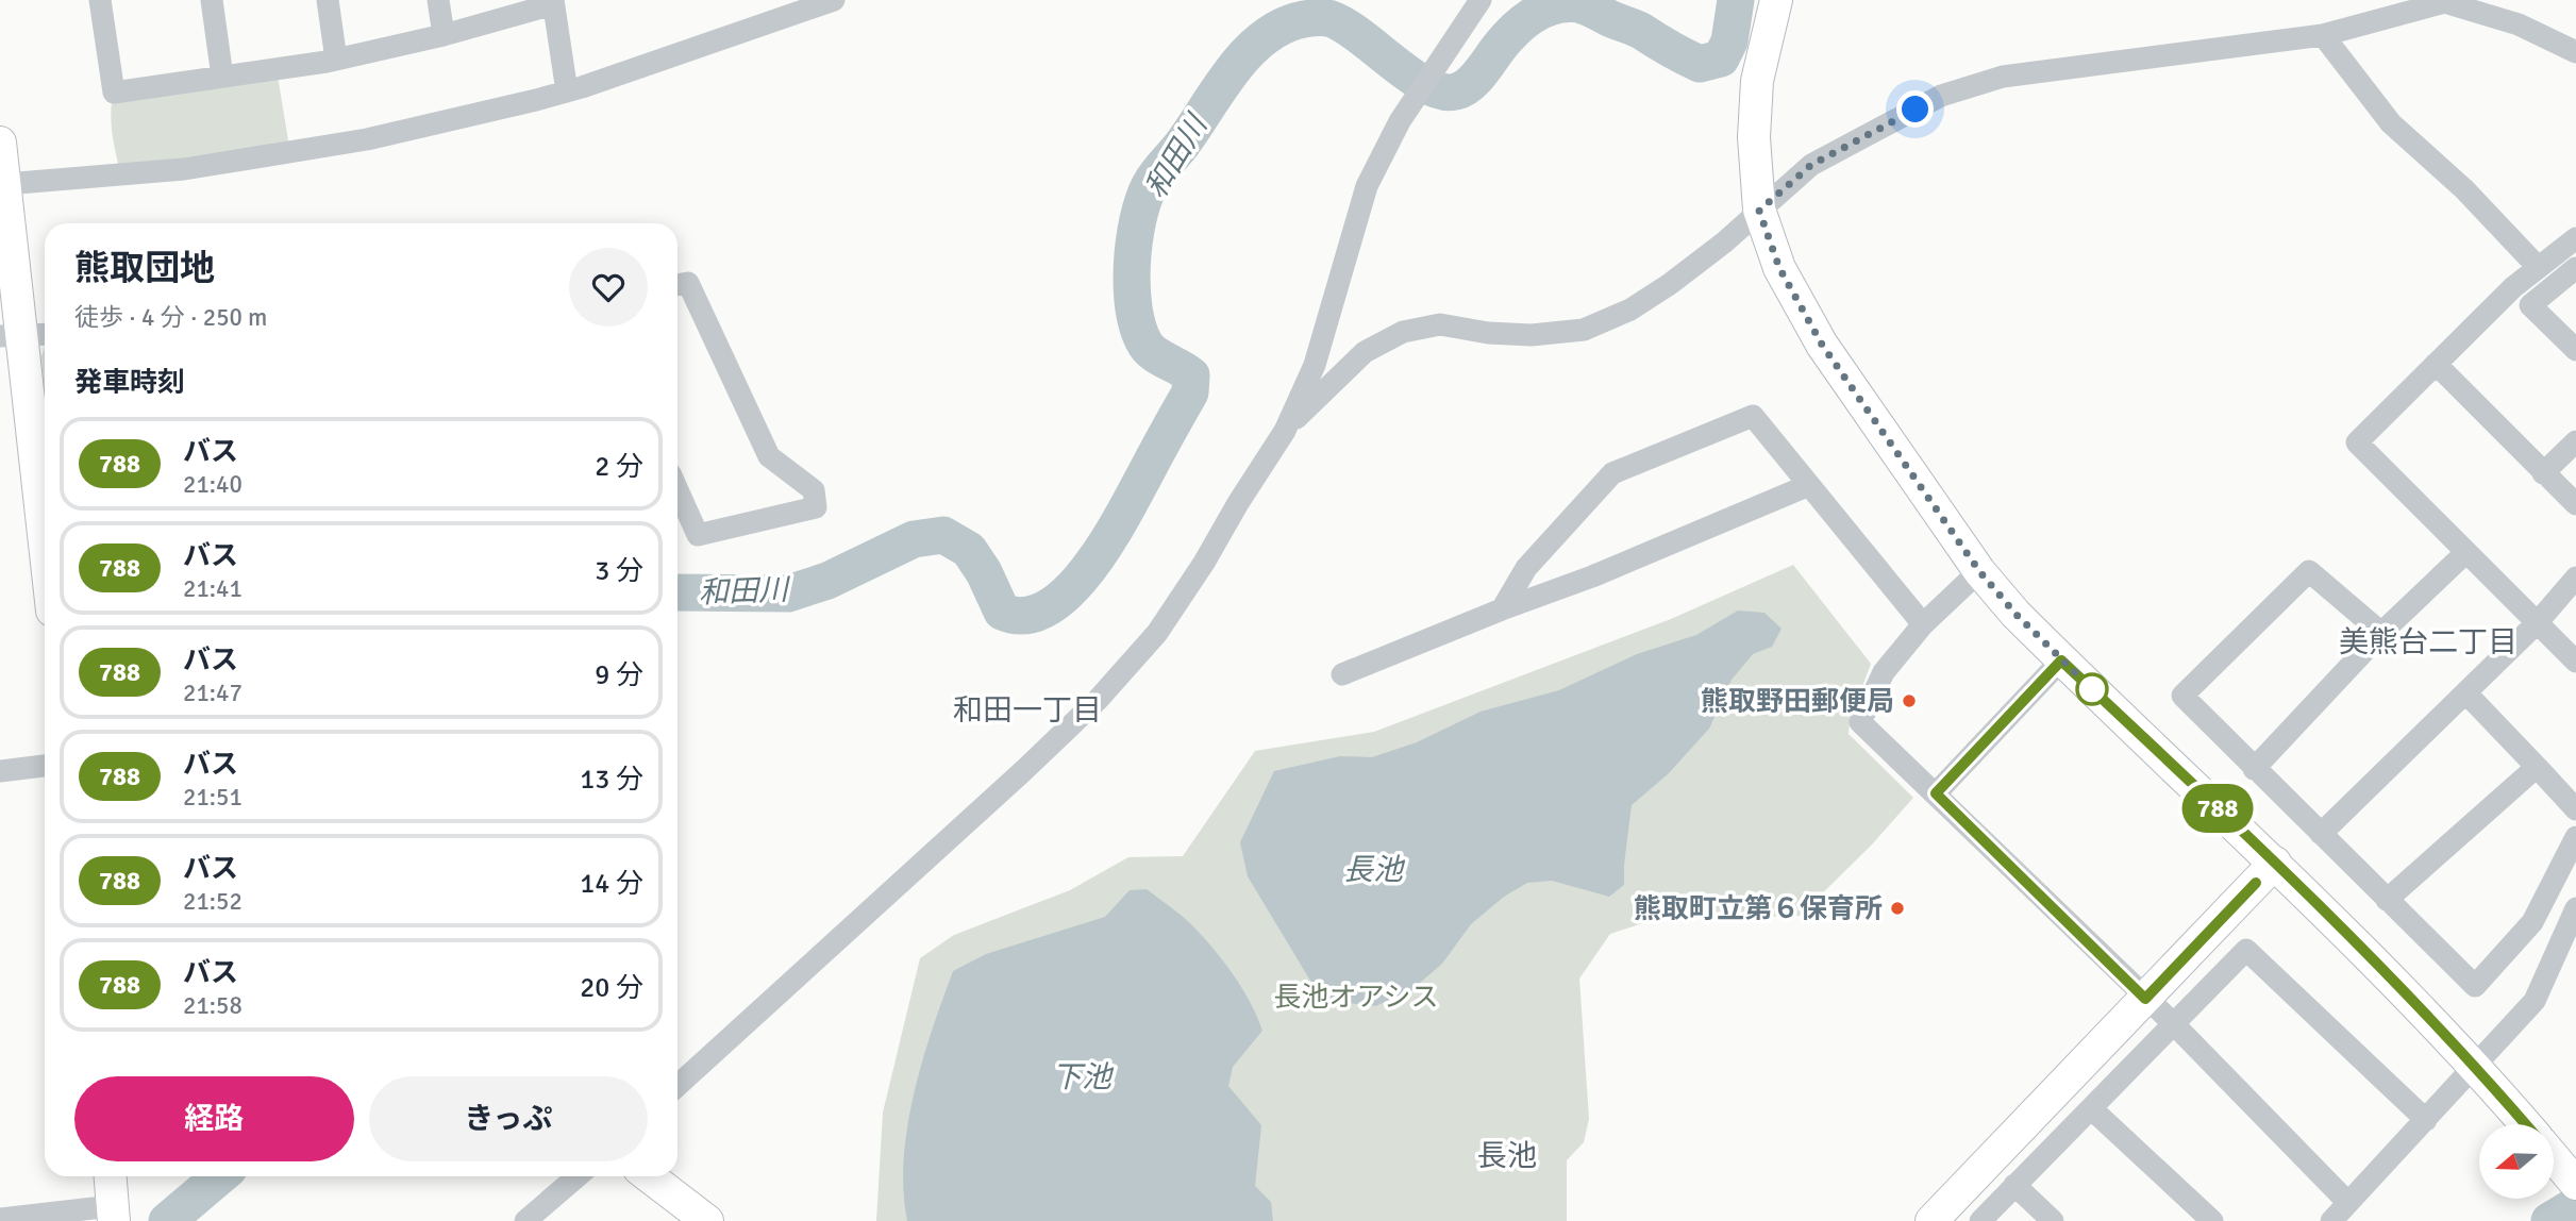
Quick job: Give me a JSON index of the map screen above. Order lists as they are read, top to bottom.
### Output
{
  "districts": ["美熊台二丁目", "和田一丁目", "長池"],
  "water": ["和田川", "長池", "下池"],
  "parks": ["長池オアシス"],
  "places": ["熊取野田郵便局", "熊取町立第６保育所"],
  "lines": ["bus line 788"],
  "north": "left",
  "page": {
    "on_map": "788",
    "heading": [
      ["熊取団地", "徒歩 · 4 分 · 250 m"],
      "発車時刻"
    ],
    "list": [
      {
        "mark": "788",
        "name": "バス",
        "note": "21:40",
        "value": "2 分"
      },
      {
        "mark": "788",
        "name": "バス",
        "note": "21:41",
        "value": "3 分"
      },
      {
        "mark": "788",
        "name": "バス",
        "note": "21:47",
        "value": "9 分"
      },
      {
        "mark": "788",
        "name": "バス",
        "note": "21:51",
        "value": "13 分"
      },
      {
        "mark": "788",
        "name": "バス",
        "note": "21:52",
        "value": "14 分"
      },
      {
        "mark": "788",
        "name": "バス",
        "note": "21:58",
        "value": "20 分"
      }
    ],
    "buttons": ["経路", "きっぷ"]
  }
}
